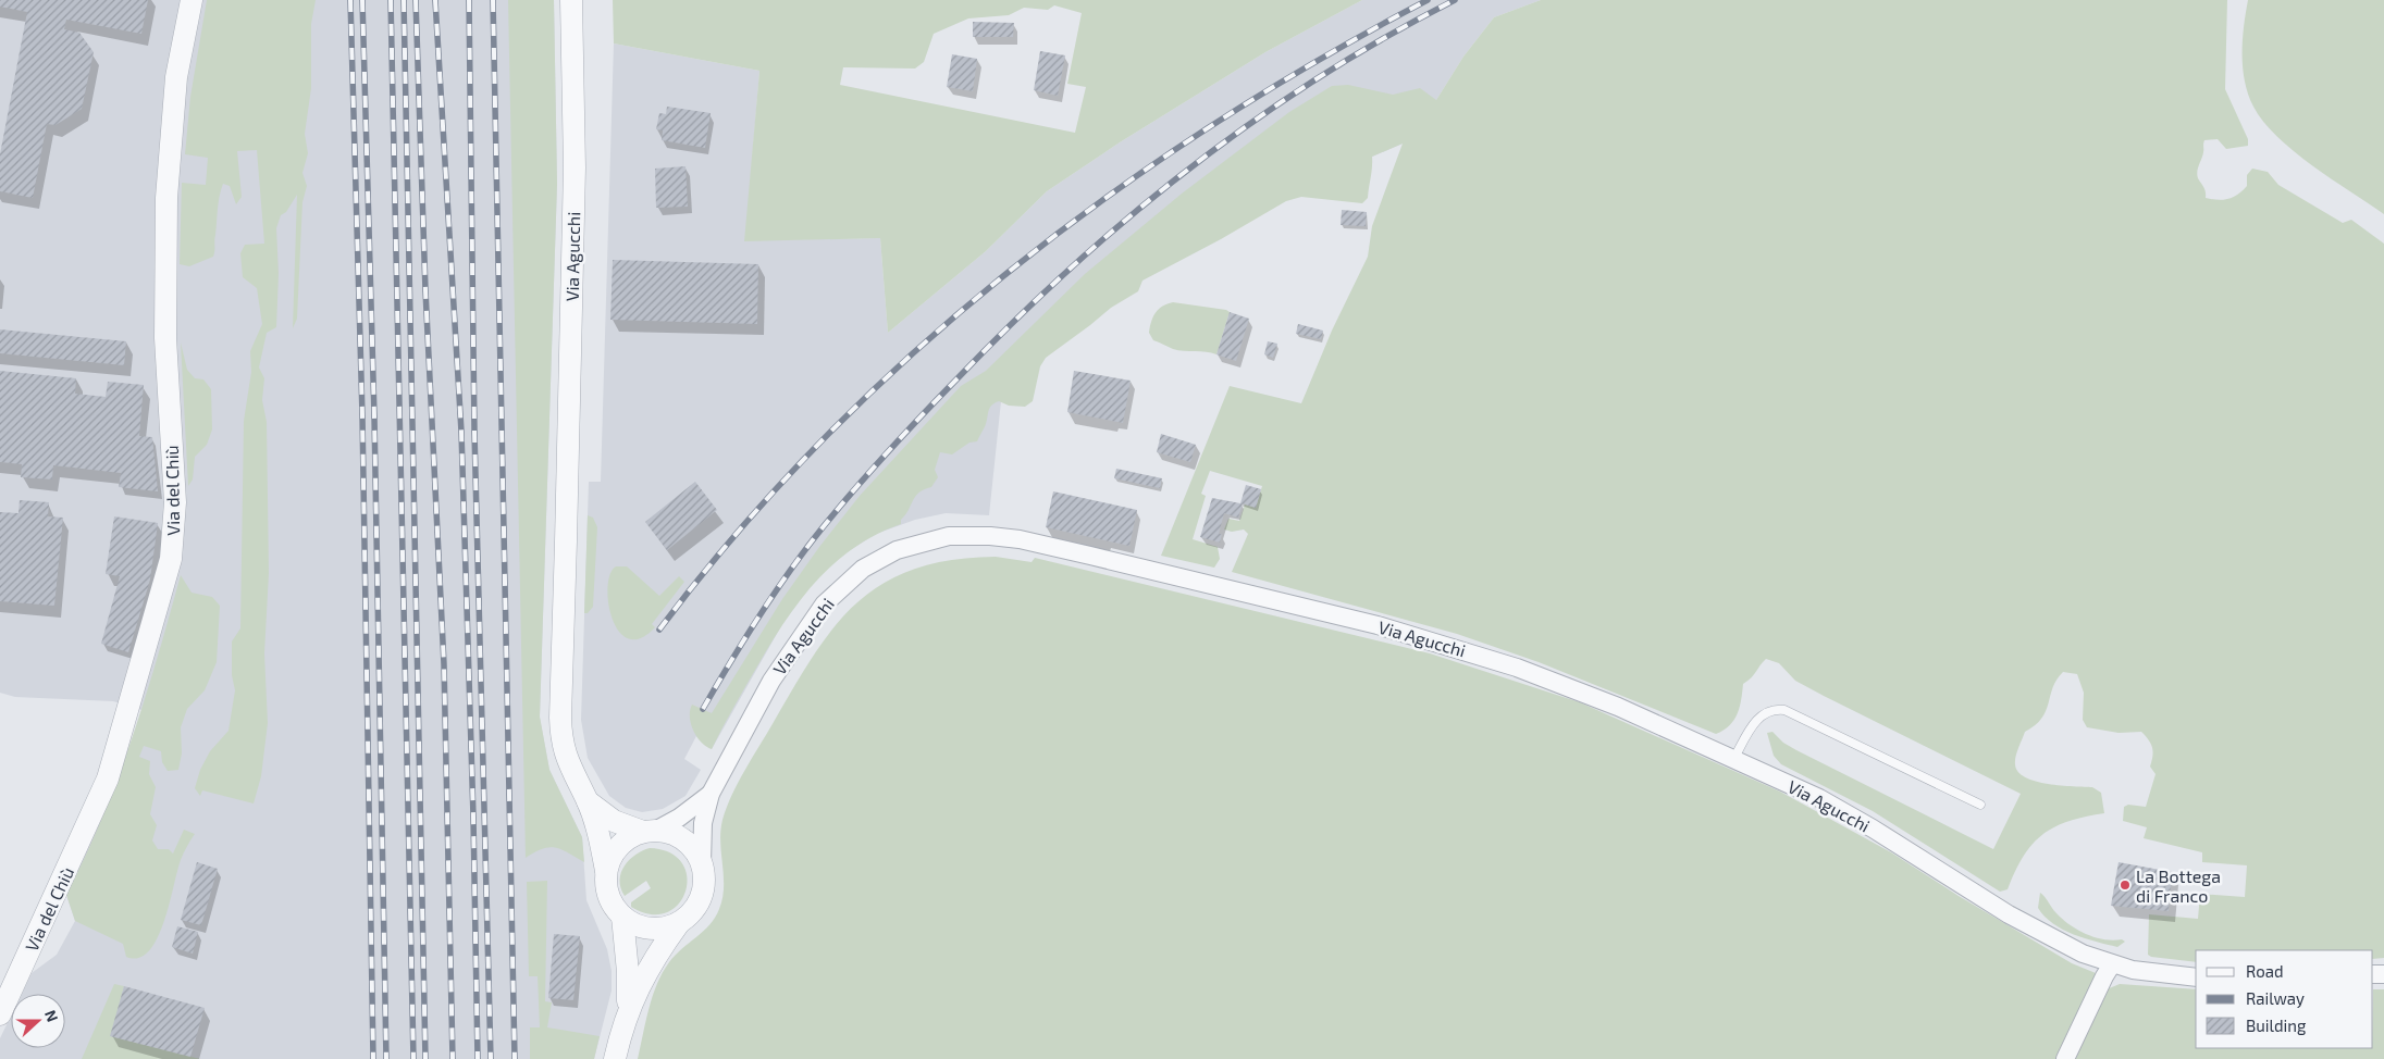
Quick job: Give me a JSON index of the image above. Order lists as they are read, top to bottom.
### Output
{
  "streets": {
    "street": ["Via Agucchi", "Via del Chiù"]
  },
  "places": ["La Bottega di Franco"],
  "legend": ["Road", "Railway", "Building"],
  "north": "right"
}
